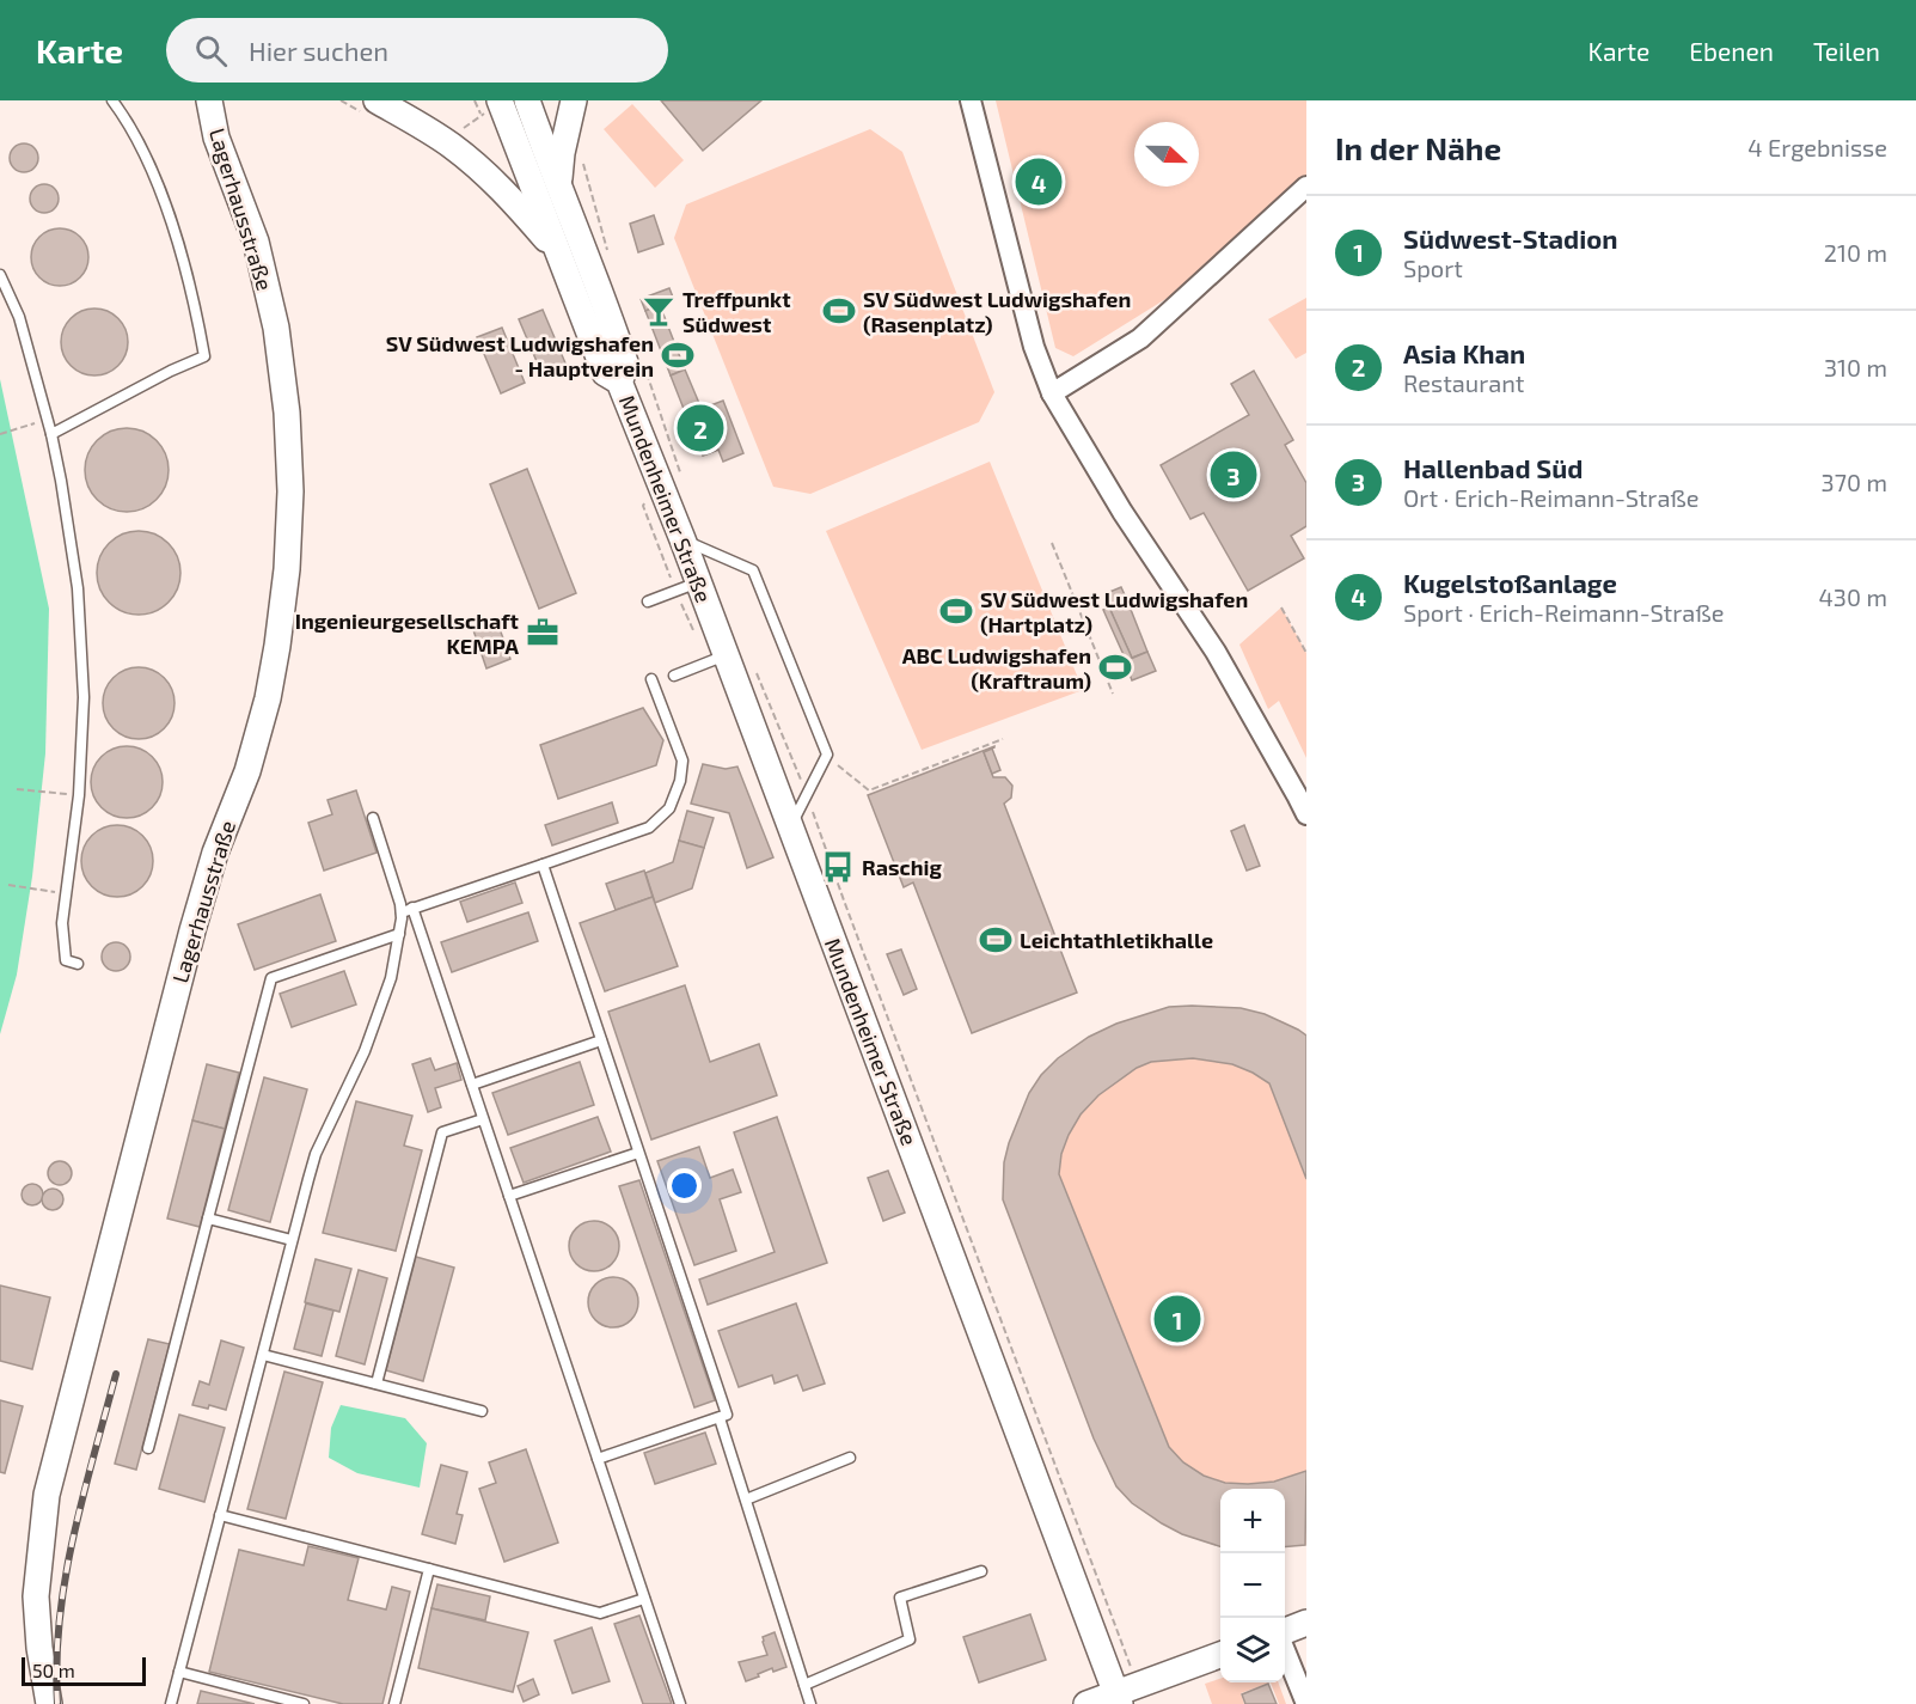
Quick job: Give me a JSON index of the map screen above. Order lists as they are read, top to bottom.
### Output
{
  "streets": {
    "street": ["Lagerhausstraße", "Mundenheimer Straße"]
  },
  "places": {
    "bar": ["Treffpunkt Südwest"],
    "sports": [
      "SV Südwest Ludwigshafen (Rasenplatz)",
      "SV Südwest Ludwigshafen - Hauptverein",
      "SV Südwest Ludwigshafen (Hartplatz)",
      "ABC Ludwigshafen (Kraftraum)",
      "Leichtathletikhalle"
    ],
    "office": ["Ingenieurgesellschaft KEMPA"],
    "bus stop": ["Raschig"]
  },
  "scale_bar": "50 m",
  "north": "right",
  "page": {
    "header": "Karte",
    "search": "Hier suchen",
    "nav": ["Karte", "Ebenen", "Teilen"],
    "heading": ["In der Nähe", "4 Ergebnisse"],
    "pins": [
      "4",
      "2",
      "3",
      "1"
    ],
    "list": [
      {
        "mark": "1",
        "name": "Südwest-Stadion",
        "note": "Sport",
        "value": "210 m"
      },
      {
        "mark": "2",
        "name": "Asia Khan",
        "note": "Restaurant",
        "value": "310 m"
      },
      {
        "mark": "3",
        "name": "Hallenbad Süd",
        "note": "Ort · Erich-Reimann-Straße",
        "value": "370 m"
      },
      {
        "mark": "4",
        "name": "Kugelstoßanlage",
        "note": "Sport · Erich-Reimann-Straße",
        "value": "430 m"
      }
    ],
    "map_buttons": ["+", "−"],
    "scale": "50 m"
  }
}
